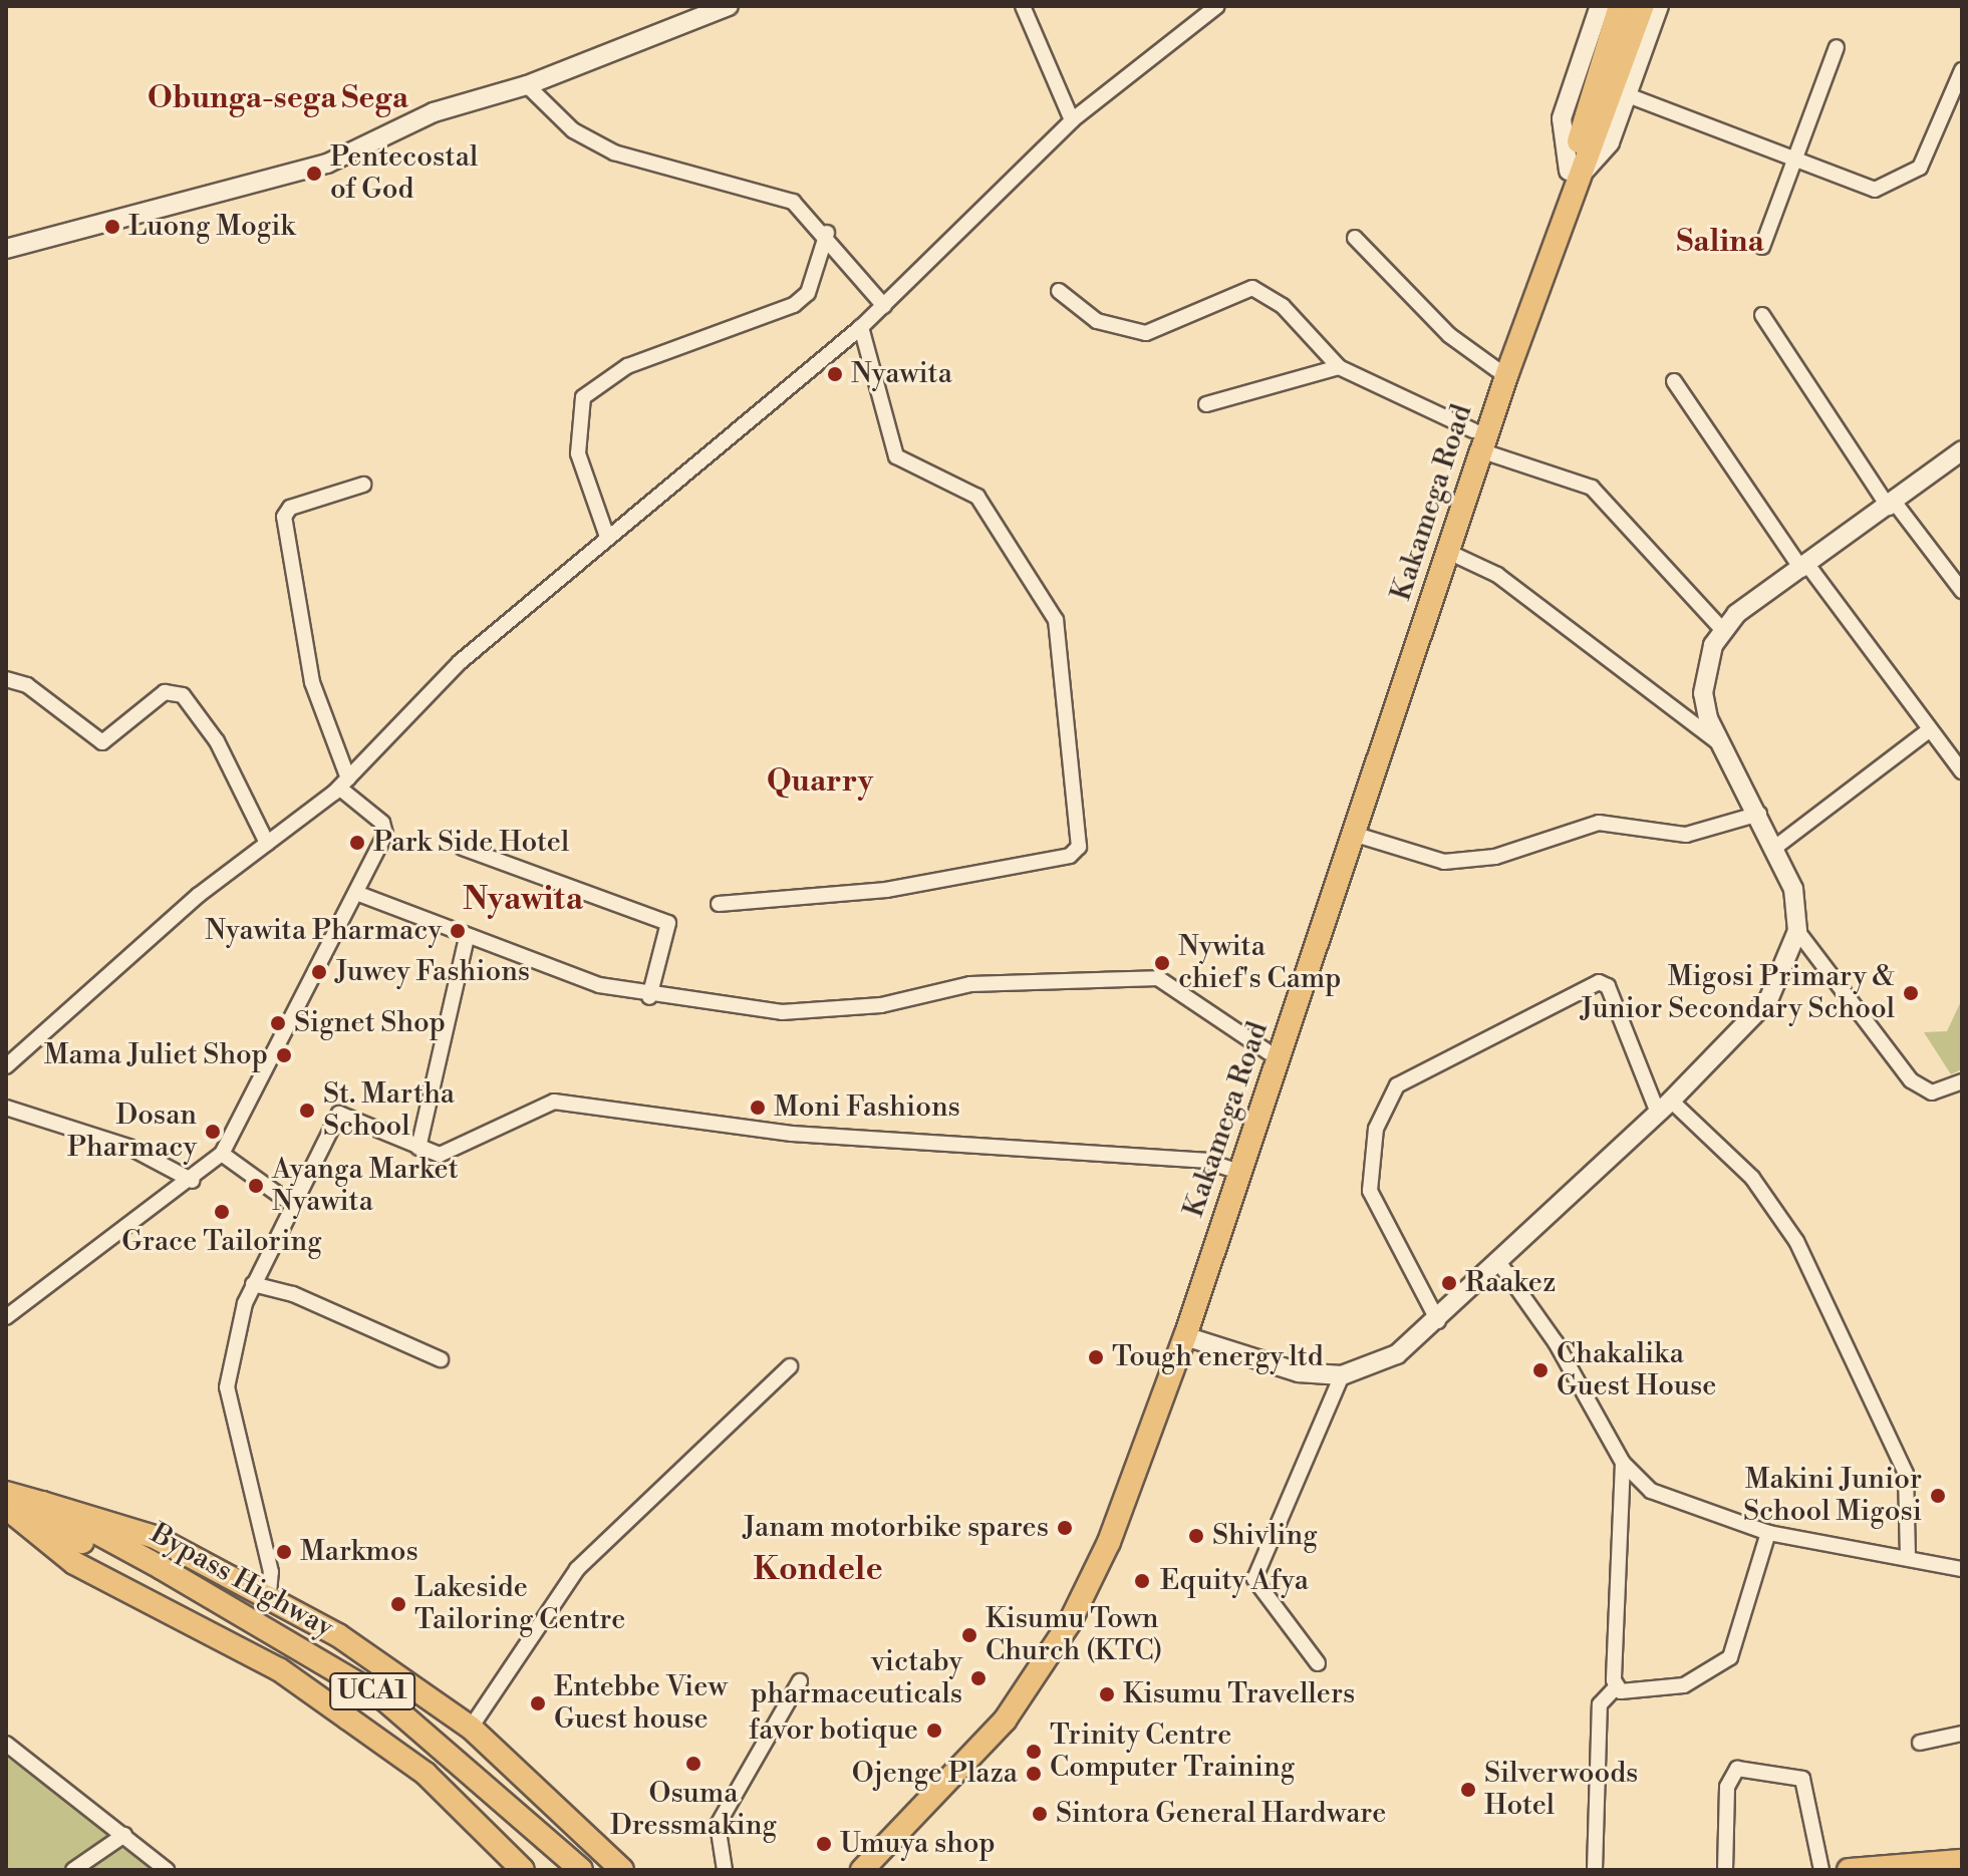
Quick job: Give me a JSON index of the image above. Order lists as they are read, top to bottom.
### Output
{
  "streets": {
    "main road": ["Kakamega Road", "Bypass Highway", "UCA1"]
  },
  "districts": [
    "Obunga-sega Sega",
    "Salina",
    "Quarry",
    "Nyawita",
    "Kondele"
  ],
  "places": [
    "Pentecostal of God",
    "Luong Mogik",
    "Nyawita",
    "Park Side Hotel",
    "Nyawita Pharmacy",
    "Nywita chief's Camp",
    "Juwey Fashions",
    "Migosi Primary & Junior Secondary School",
    "Signet Shop",
    "Mama Juliet Shop",
    "Moni Fashions",
    "St. Martha School",
    "Dosan Pharmacy",
    "Ayanga Market Nyawita",
    "Grace Tailoring",
    "Raakez",
    "Tough energy ltd",
    "Chakalika Guest House",
    "Makini Junior School Migosi",
    "Janam motorbike spares",
    "Shivling",
    "Markmos",
    "Equity Afya",
    "Lakeside Tailoring Centre",
    "Kisumu Town Church (KTC)",
    "victaby pharmaceuticals",
    "Kisumu Travellers",
    "Entebbe View Guest house",
    "favor botique",
    "Trinity Centre Computer Training",
    "Osuma Dressmaking",
    "Ojenge Plaza",
    "Silverwoods Hotel",
    "Sintora General Hardware",
    "Umuya shop"
  ]
}
